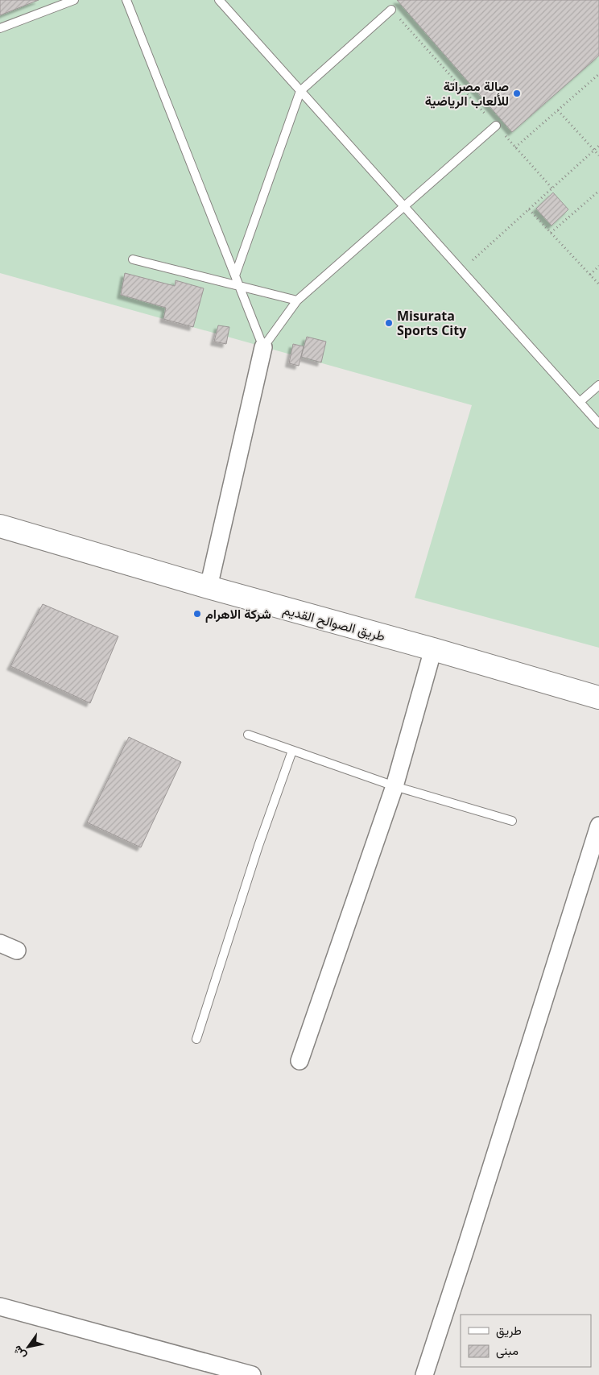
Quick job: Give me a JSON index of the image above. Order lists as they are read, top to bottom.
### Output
{
  "streets": {
    "main road": ["طريق الصوالح القديم"]
  },
  "places": ["صالة مصراتة للألعاب الرياضية", "Misurata Sports City", "شركة الاهرام"],
  "legend": ["طريق", "مبنى"],
  "north": "bottom left"
}
